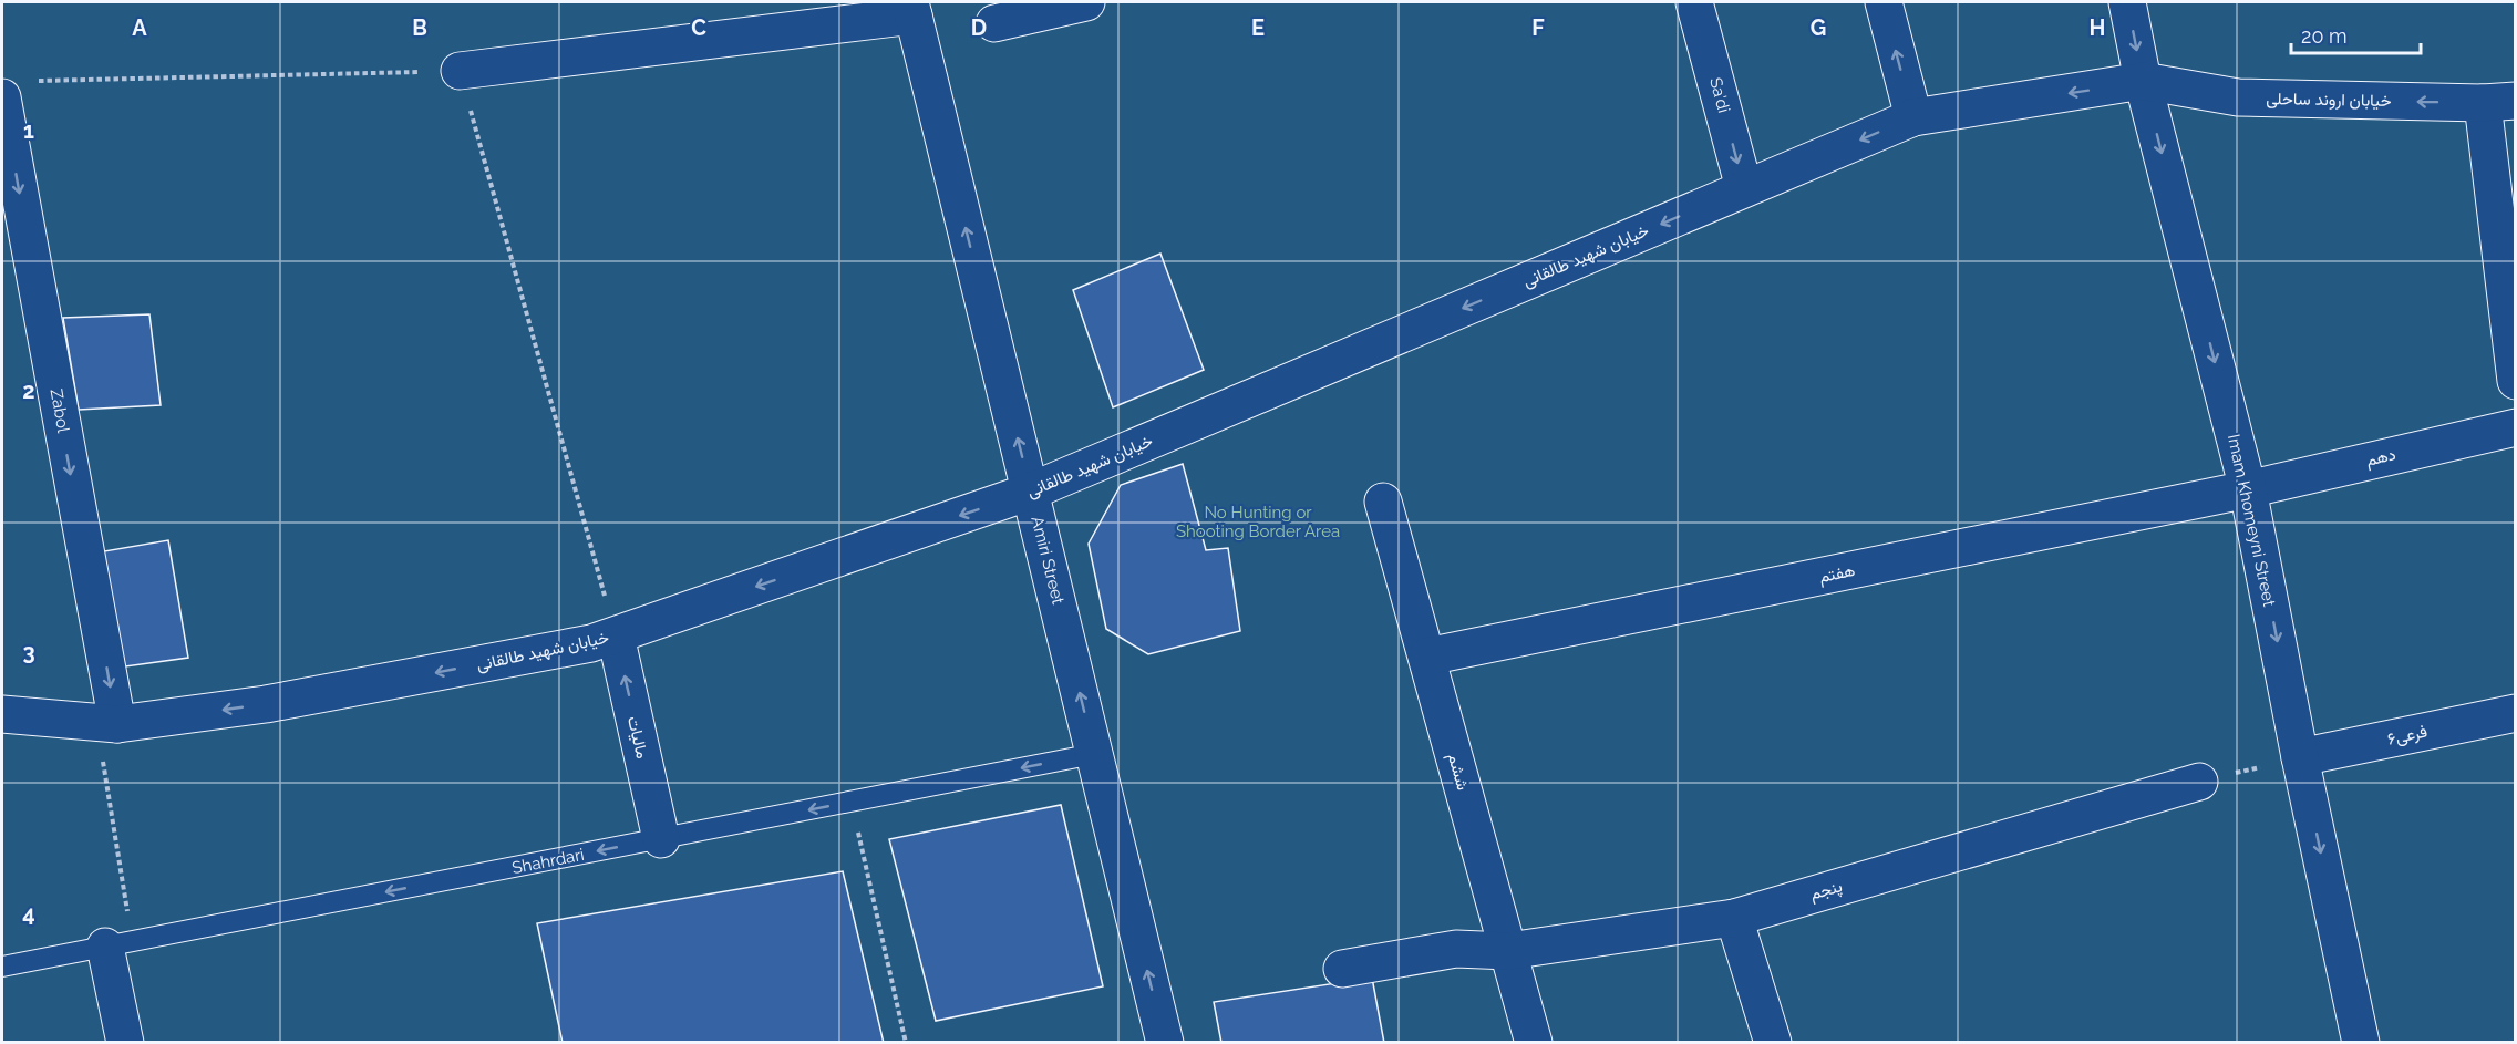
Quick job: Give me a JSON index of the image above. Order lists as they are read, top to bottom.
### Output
{
  "streets": {
    "street": [
      "Sa'di",
      "خیابان اروند ساحلی",
      "خیابان شهيد طالقانی",
      "Zabol",
      "دهم",
      "Imam Khomeyni Street",
      "Amiri Street",
      "هفتم",
      "فرعی۶",
      "مالیات",
      "ششم",
      "پنجم"
    ],
    "lane": ["Shahrdari"]
  },
  "crossings": [
    ["Sa'di", "خیابان شهيد طالقانی"],
    ["خیابان اروند ساحلی", "خیابان شهيد طالقانی"],
    ["خیابان اروند ساحلی", "Imam Khomeyni Street"],
    ["خیابان شهيد طالقانی", "Zabol"],
    ["خیابان شهيد طالقانی", "Imam Khomeyni Street"],
    ["خیابان شهيد طالقانی", "Amiri Street"],
    ["خیابان شهيد طالقانی", "مالیات"],
    ["دهم", "Imam Khomeyni Street"],
    ["دهم", "هفتم"],
    ["Imam Khomeyni Street", "هفتم"],
    ["Imam Khomeyni Street", "فرعی۶"],
    ["Amiri Street", "Shahrdari"],
    ["هفتم", "ششم"],
    ["مالیات", "Shahrdari"],
    ["ششم", "پنجم"]
  ],
  "one_way": [
    "خیابان اروند ساحلی",
    "خیابان شهيد طالقانی",
    "Zabol",
    "Imam Khomeyni Street",
    "Amiri Street",
    "مالیات",
    "Shahrdari"
  ],
  "parks": ["No Hunting or Shooting Border Area"],
  "scale_bar": "20 m",
  "grid": {
    "columns": [
      "A",
      "B",
      "C",
      "D",
      "E",
      "F",
      "G",
      "H"
    ],
    "rows": [
      "1",
      "2",
      "3",
      "4"
    ]
  }
}
